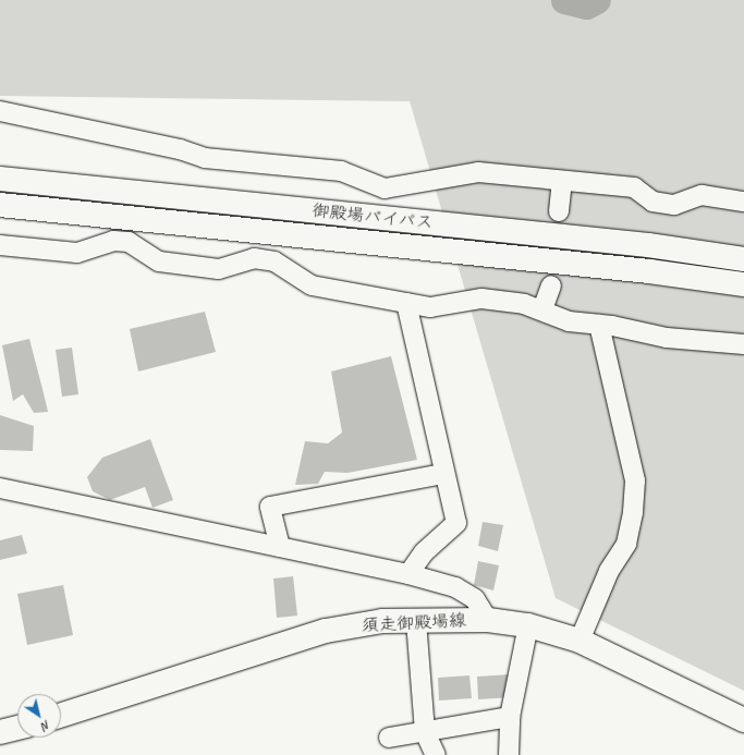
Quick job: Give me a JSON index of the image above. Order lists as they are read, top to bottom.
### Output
{
  "streets": {
    "main road": ["御殿場バイパス", "須走御殿場線"]
  },
  "north": "bottom right"
}
